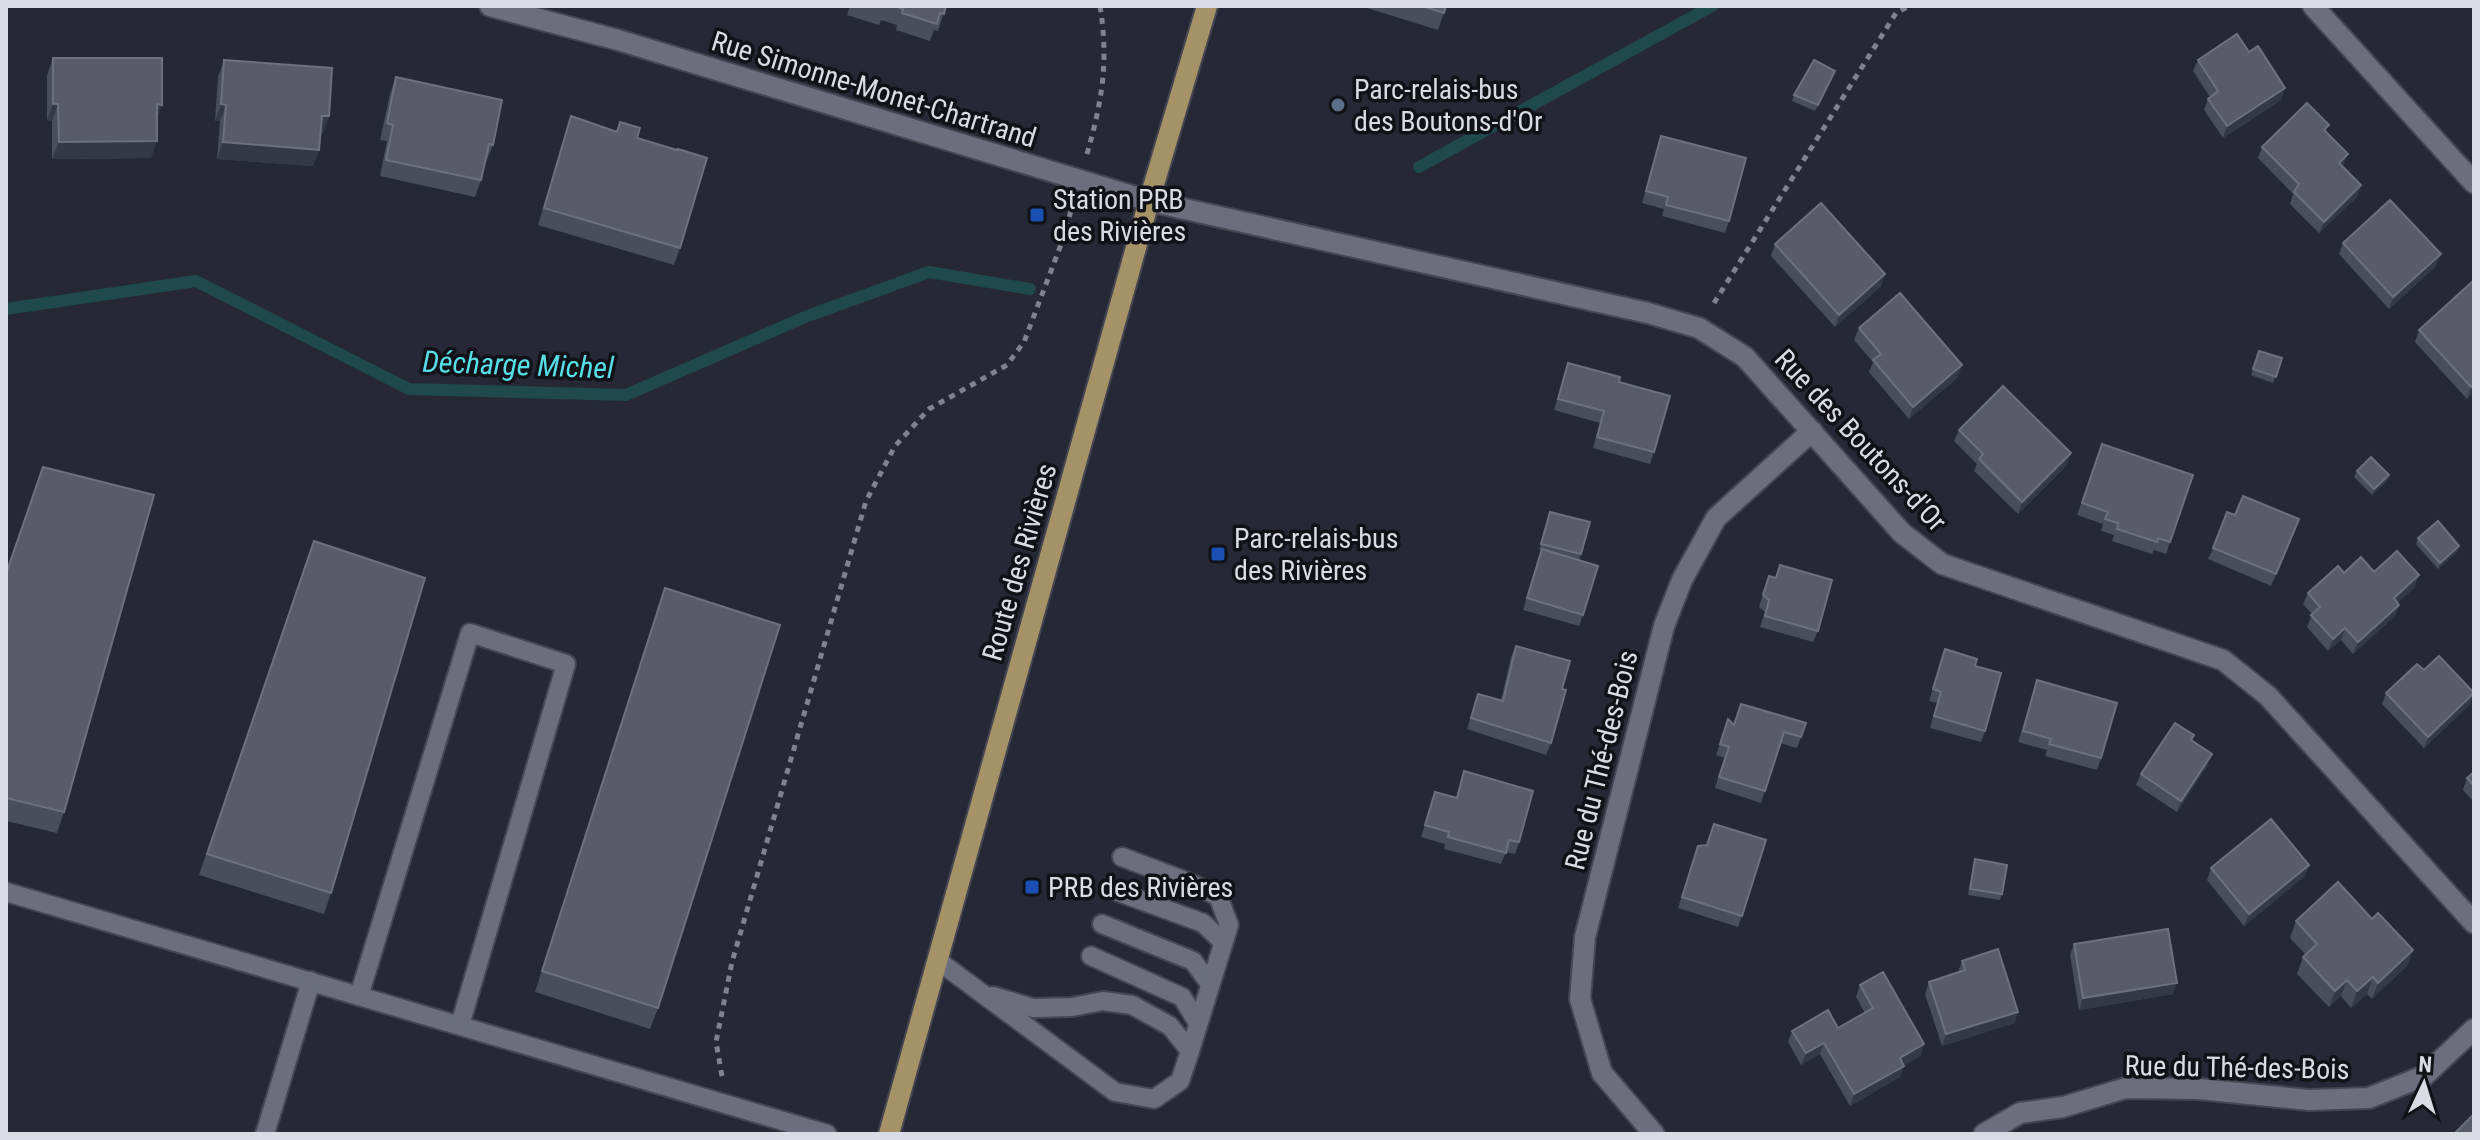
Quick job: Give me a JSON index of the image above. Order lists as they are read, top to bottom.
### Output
{
  "streets": {
    "main road": ["Route des Rivières"],
    "street": ["Rue Simonne-Monet-Chartrand", "Rue des Boutons-d'Or", "Rue du Thé-des-Bois"]
  },
  "crossings": [
    ["Rue Simonne-Monet-Chartrand", "Rue des Boutons-d'Or"],
    ["Rue Simonne-Monet-Chartrand", "Route des Rivières"],
    ["Rue des Boutons-d'Or", "Route des Rivières"],
    ["Rue des Boutons-d'Or", "Rue du Thé-des-Bois"]
  ],
  "water": ["Décharge Michel"],
  "places": {
    "other": ["Parc-relais-bus des Boutons-d'Or"],
    "transit": ["Station PRB des Rivières", "Parc-relais-bus des Rivières", "PRB des Rivières"]
  },
  "north": "top"
}
